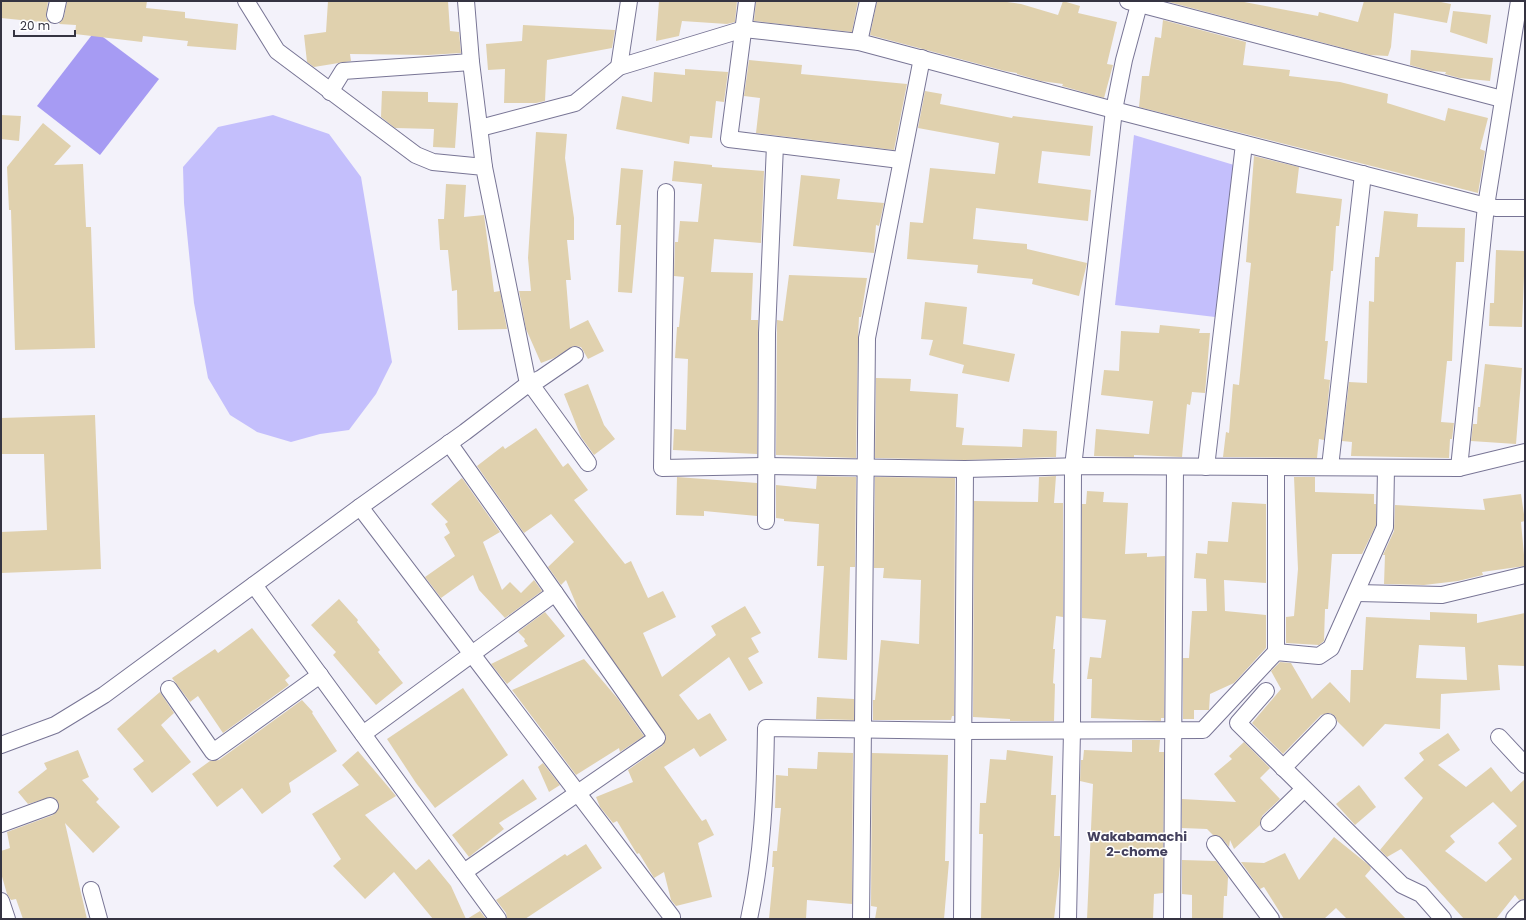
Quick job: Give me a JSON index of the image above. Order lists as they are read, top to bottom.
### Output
{
  "districts": ["Wakabamachi 2-chome"],
  "scale_bar": "20 m"
}
